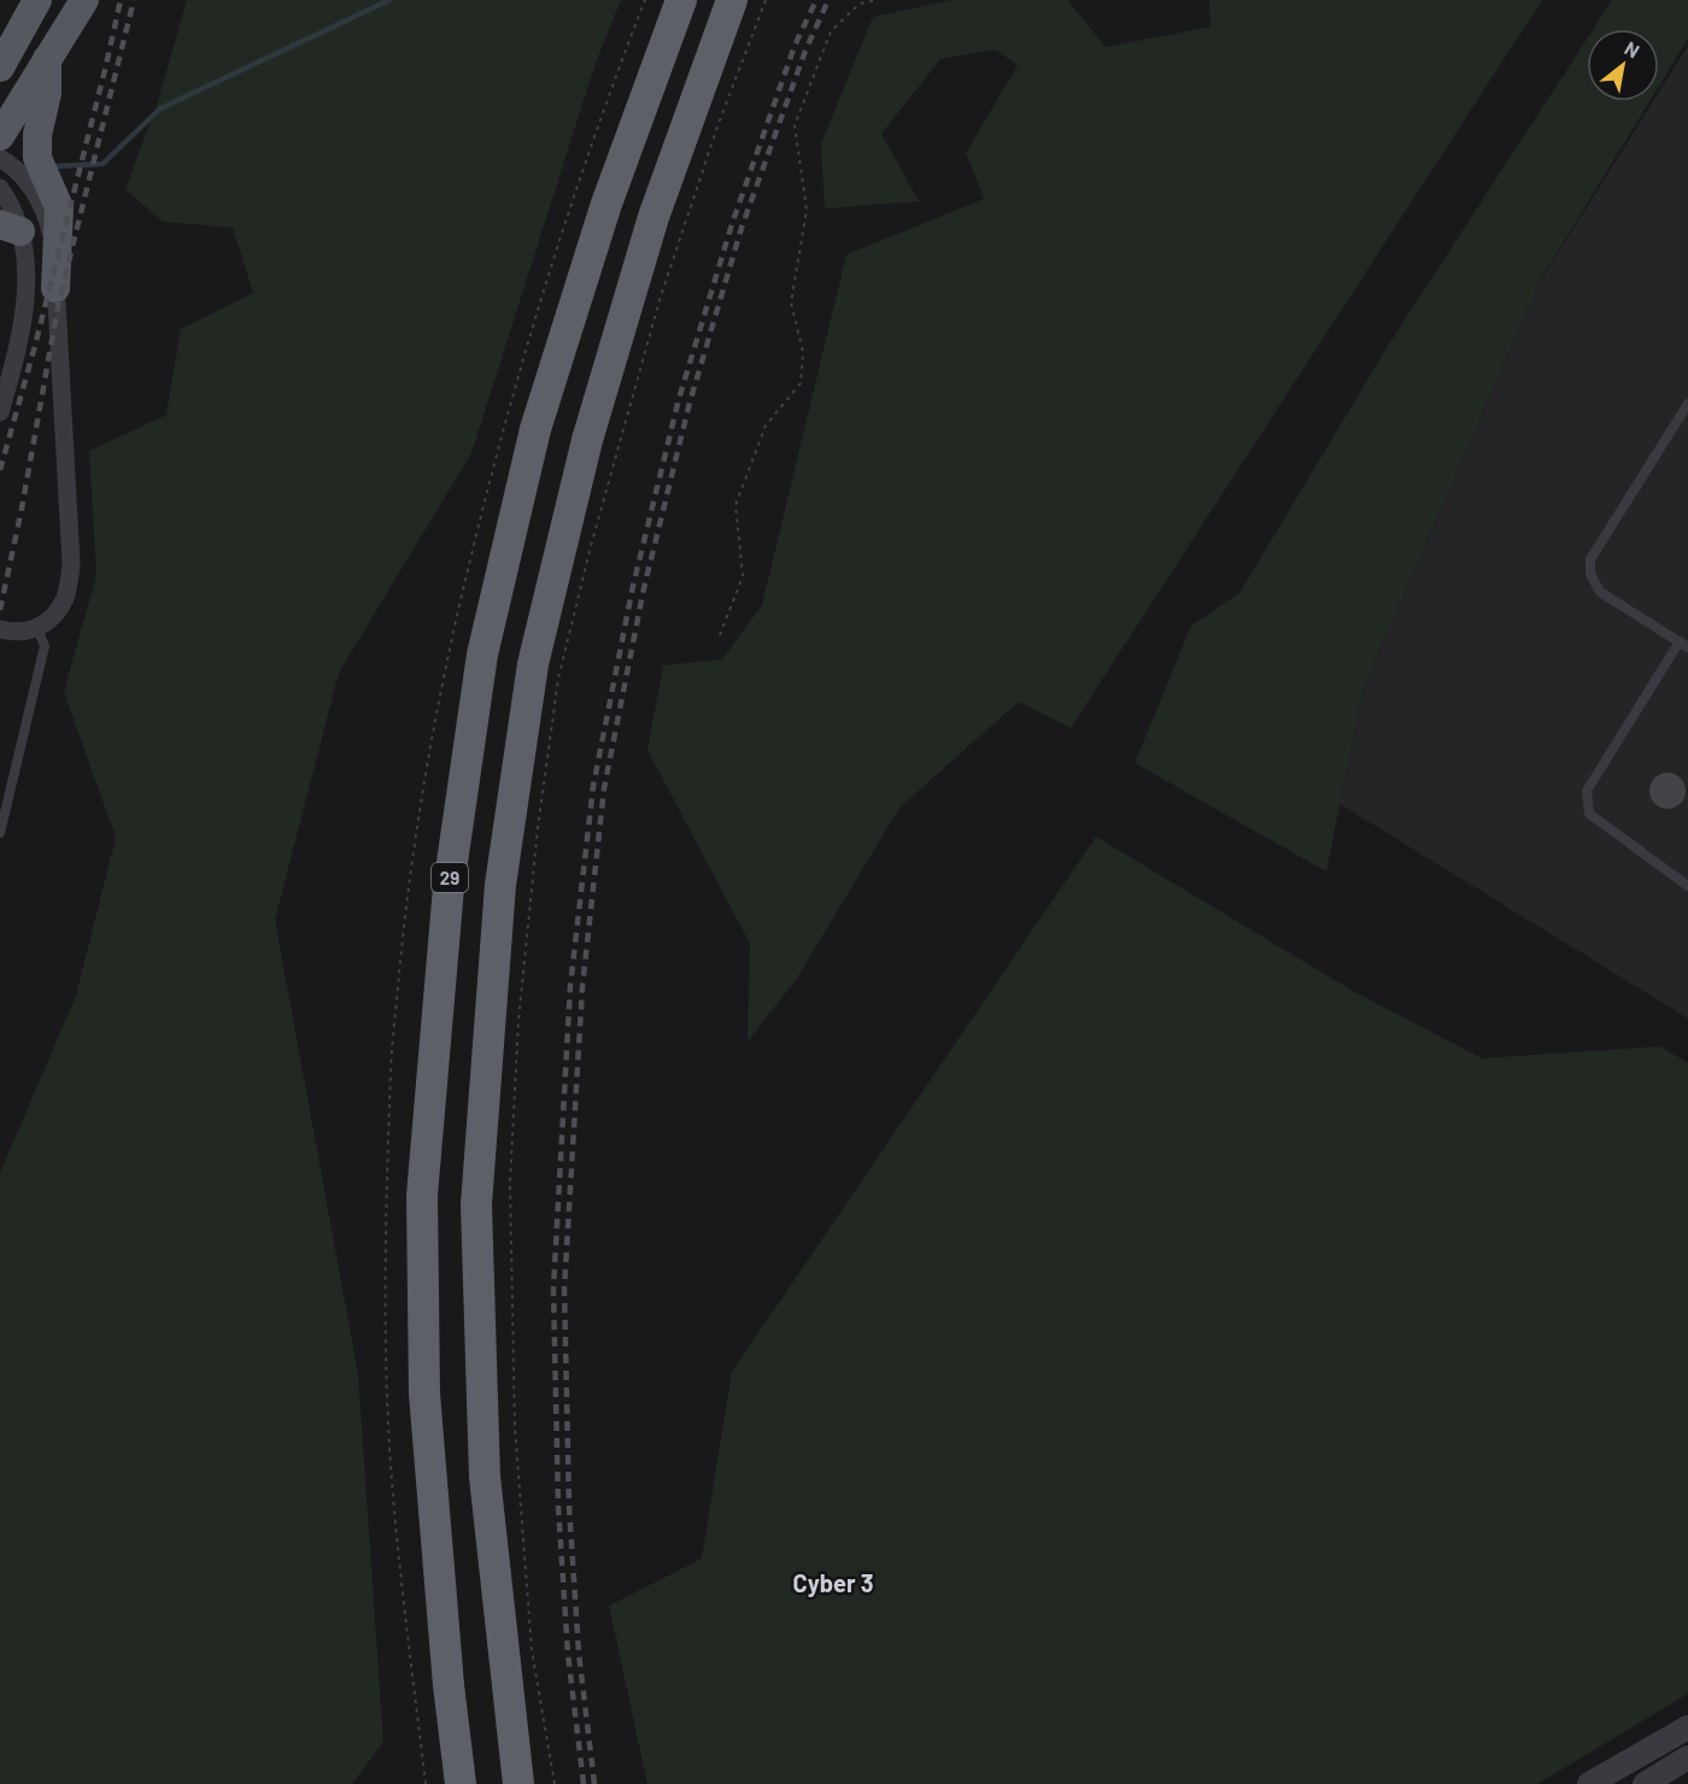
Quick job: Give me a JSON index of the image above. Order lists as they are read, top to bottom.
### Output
{
  "streets": {
    "highway": ["29"]
  },
  "districts": ["Cyber 3"],
  "north": "top right"
}
